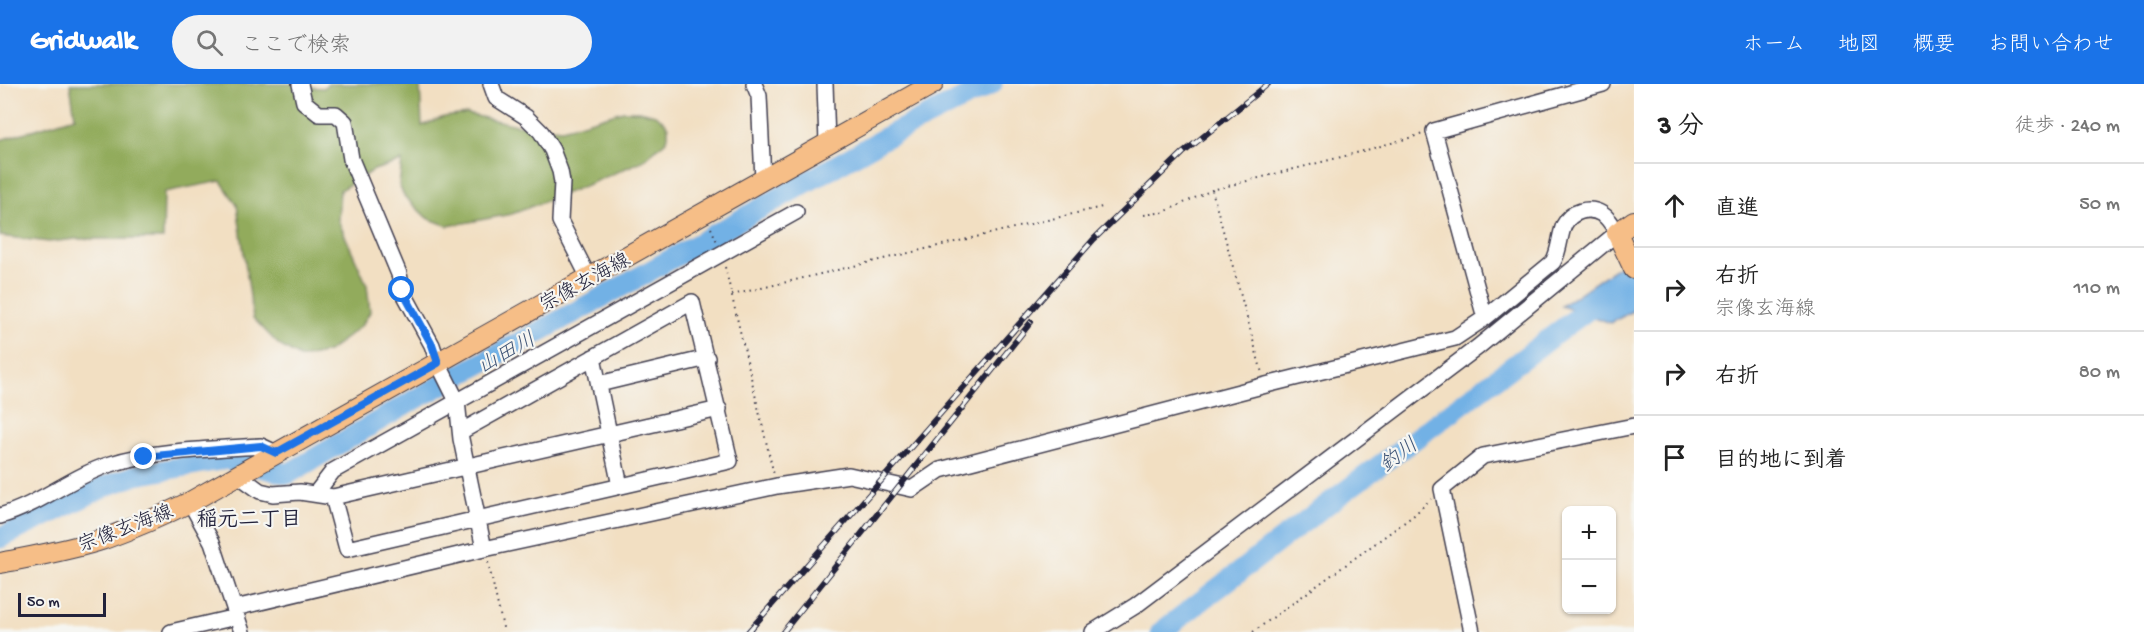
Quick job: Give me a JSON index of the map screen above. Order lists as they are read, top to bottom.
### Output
{
  "streets": {
    "main road": ["宗像玄海線"]
  },
  "districts": ["稲元二丁目"],
  "water": ["山田川", "釣川"],
  "scale_bar": "50 m",
  "page": {
    "header": "Gridwalk",
    "search": "ここで検索",
    "nav": [
      "ホーム",
      "地図",
      "概要",
      "お問い合わせ"
    ],
    "heading": ["3 分", "徒歩 · 240 m"],
    "list": [
      ["直進", "50 m"],
      ["右折", "宗像玄海線", "110 m"],
      ["右折", "80 m"],
      "目的地に到着"
    ],
    "map_buttons": ["+", "−"],
    "scale": "50 m"
  }
}
